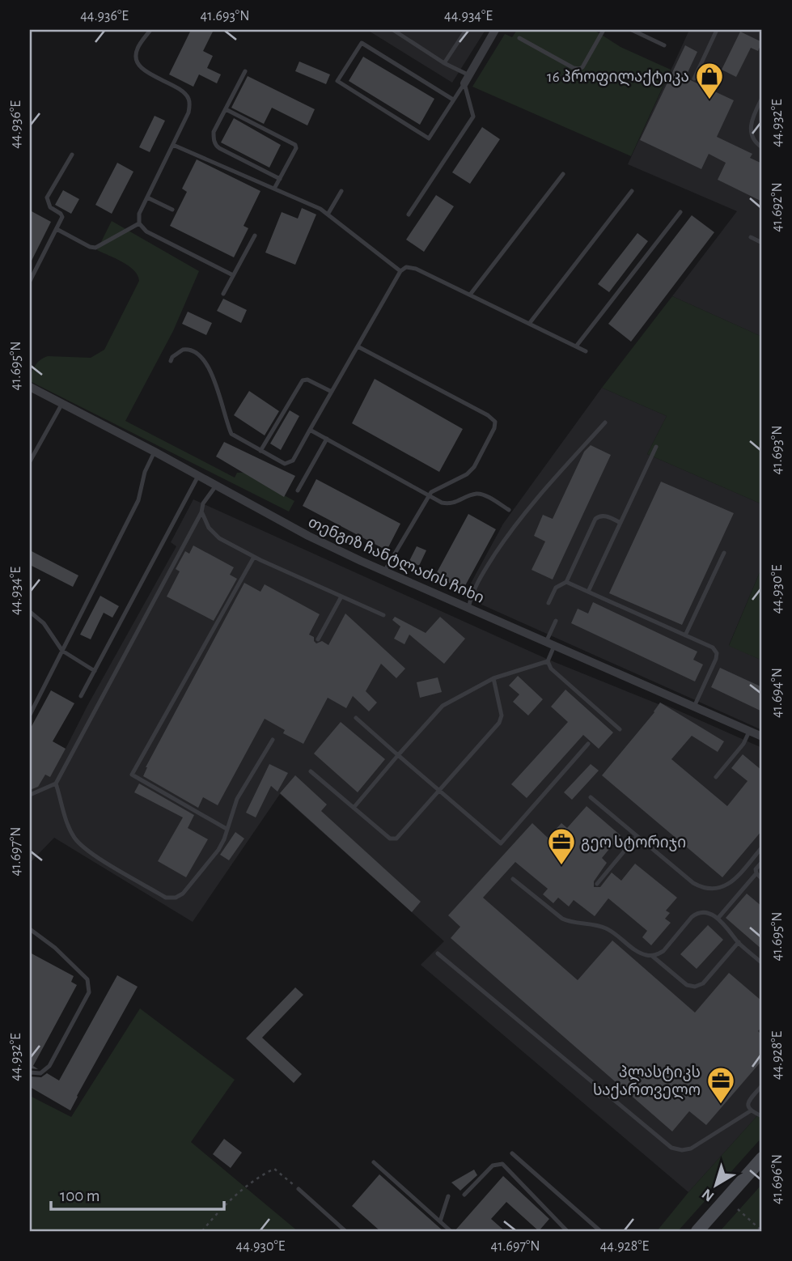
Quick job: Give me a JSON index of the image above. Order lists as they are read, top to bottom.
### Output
{
  "streets": {
    "street": ["თენგიზ ჩანტლაძის ჩიხი"]
  },
  "places": {
    "shop": ["16 პროფილაქტიკა"],
    "office": ["გეო სტორიჯი", "პლასტიკს საქართველო"]
  },
  "scale_bar": "100 m",
  "north": "bottom left",
  "coordinates": [
    "44.936°E",
    "41.693°N",
    "44.934°E",
    "44.932°E",
    "41.692°N",
    "41.695°N",
    "44.930°E",
    "41.694°N",
    "41.697°N",
    "44.928°E",
    "41.696°N"
  ]
}
